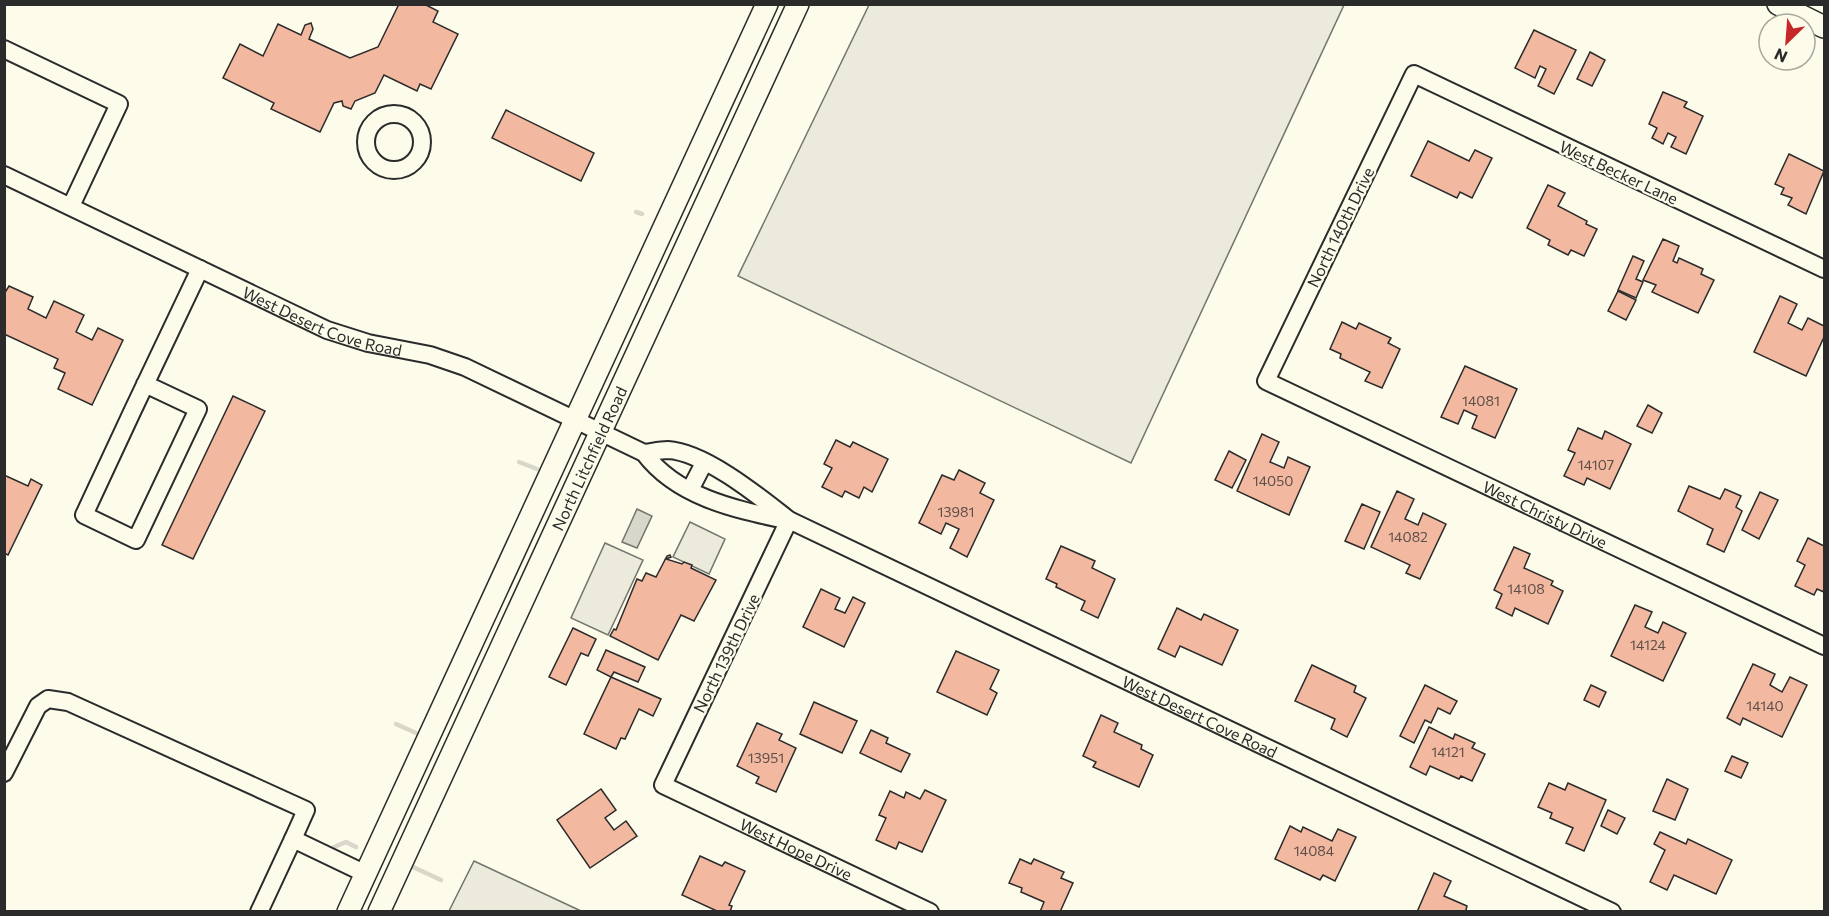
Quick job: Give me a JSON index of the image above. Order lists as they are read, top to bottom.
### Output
{
  "streets": {
    "main road": ["North Litchfield Road"],
    "street": [
      "West Becker Lane",
      "North 140th Drive",
      "West Desert Cove Road",
      "West Christy Drive",
      "North 139th Drive",
      "West Hope Drive"
    ]
  },
  "crossings": [
    ["West Becker Lane", "North 140th Drive"],
    ["North 140th Drive", "West Christy Drive"],
    ["West Desert Cove Road", "North Litchfield Road"],
    ["West Desert Cove Road", "North 139th Drive"],
    ["North 139th Drive", "West Hope Drive"]
  ],
  "house_numbers": [
    "14081",
    "14107",
    "14050",
    "13981",
    "14082",
    "14108",
    "14124",
    "14140",
    "14121",
    "13951",
    "14084"
  ],
  "north": "bottom left"
}
